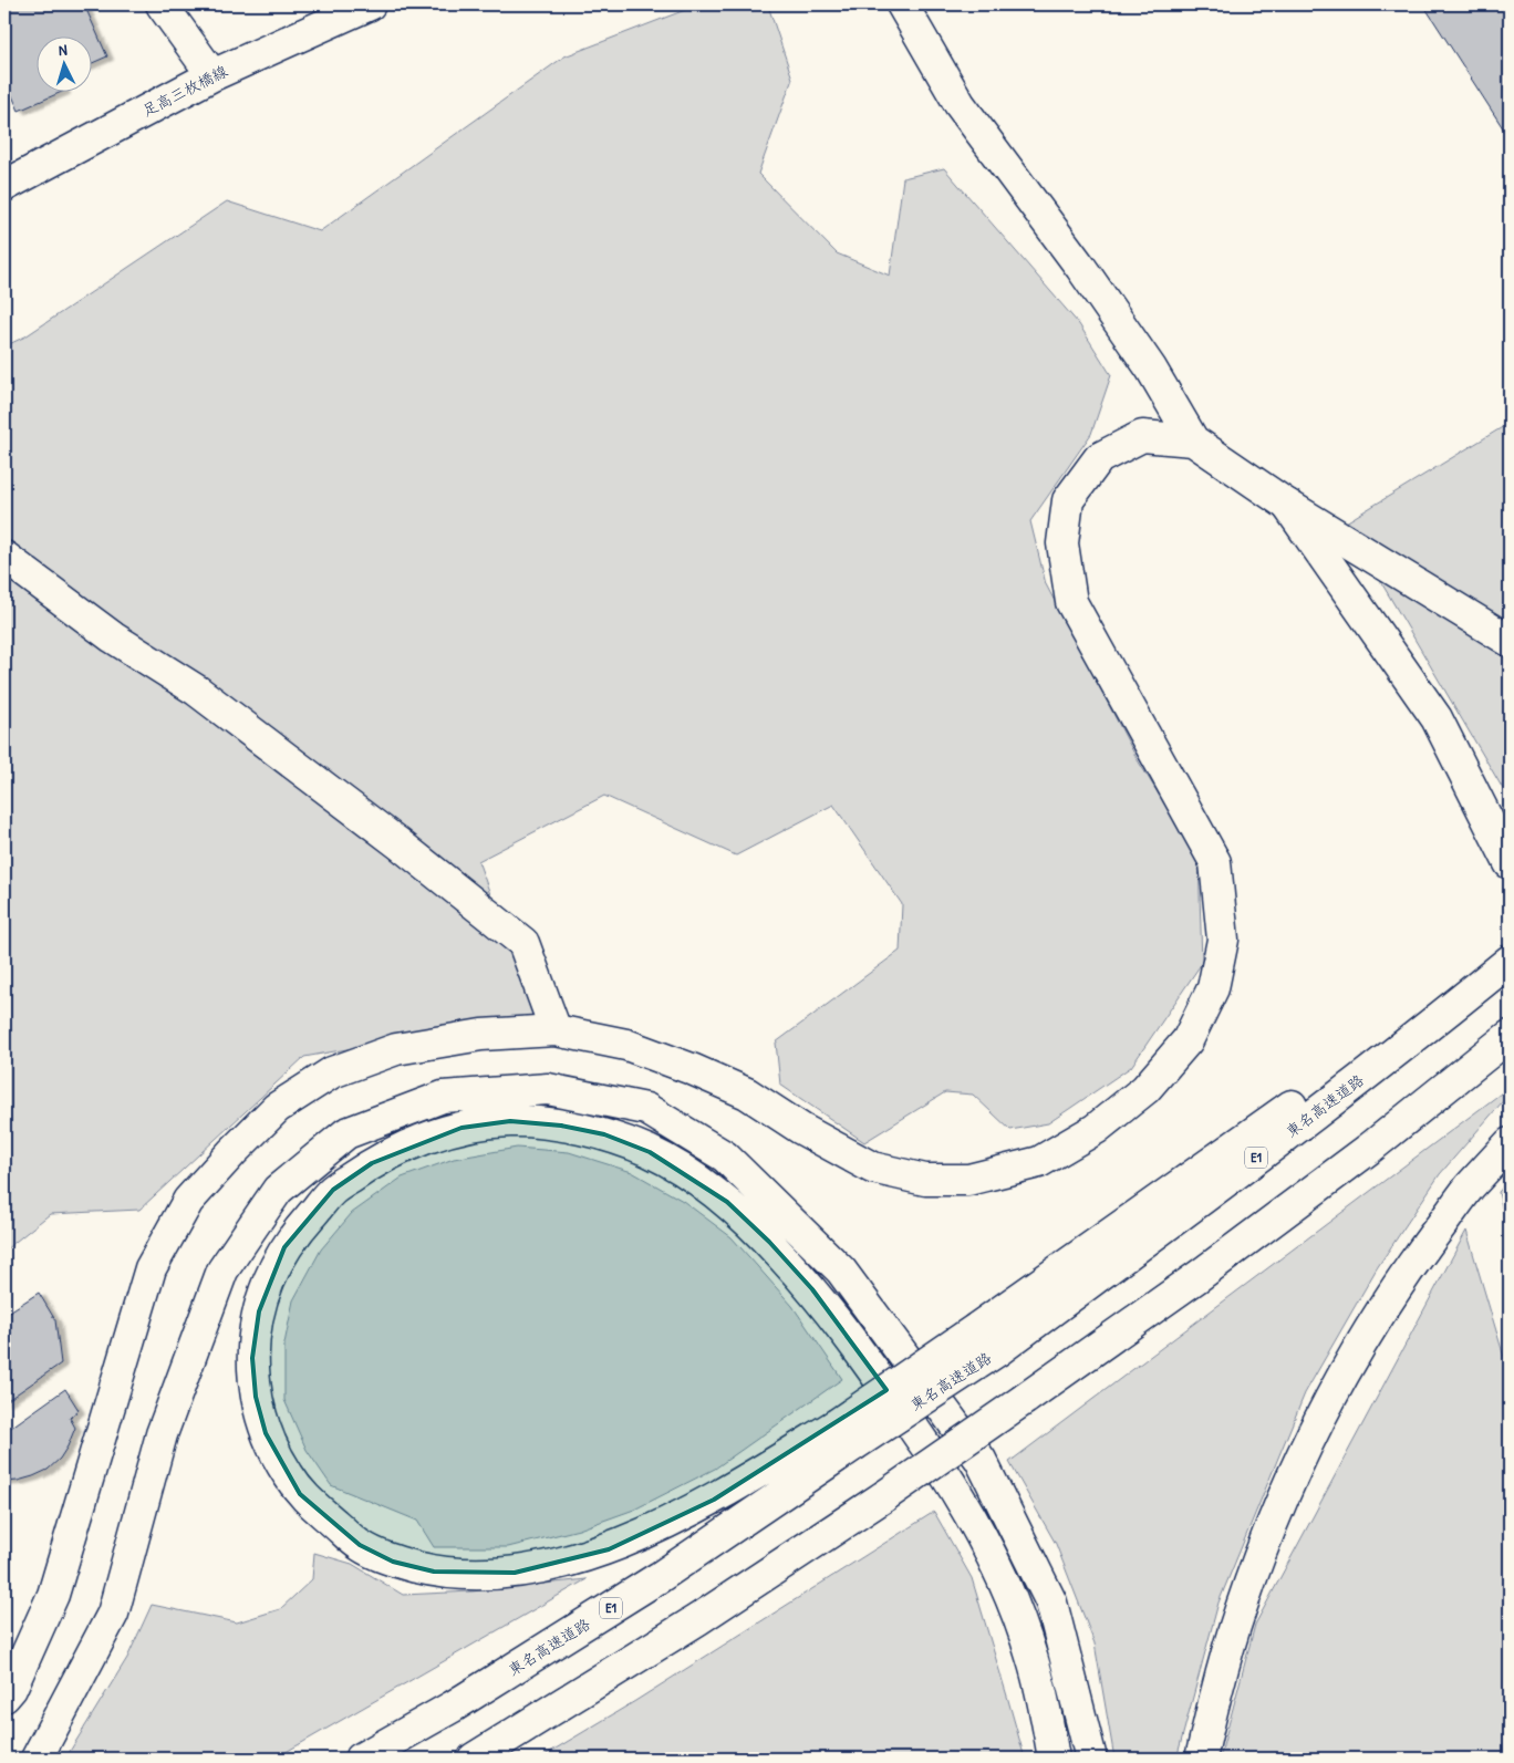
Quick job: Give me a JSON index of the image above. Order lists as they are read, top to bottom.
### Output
{
  "streets": {
    "main road": ["足高三枚橋線", "東名高速道路", "E1"]
  },
  "north": "top"
}
